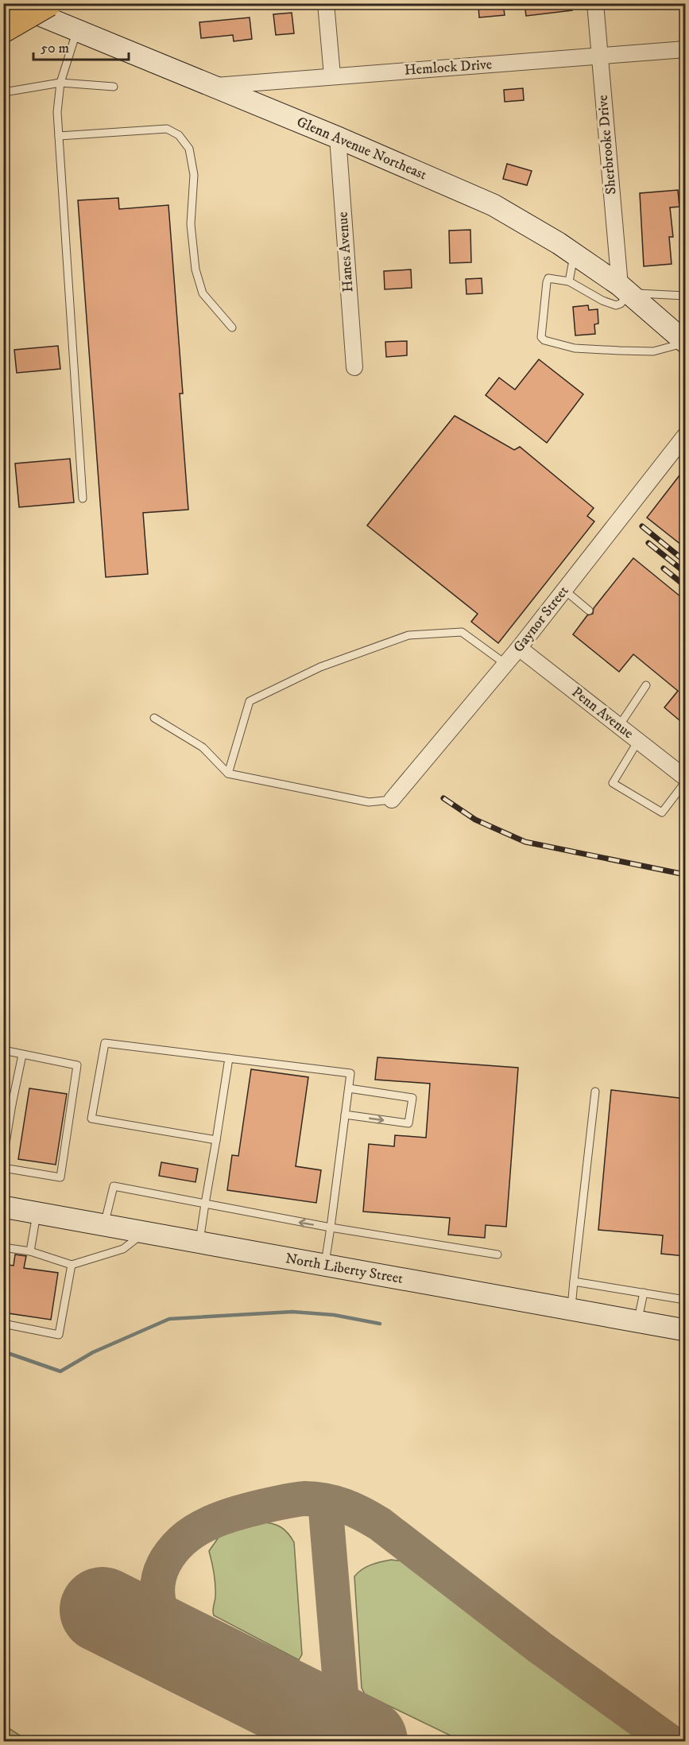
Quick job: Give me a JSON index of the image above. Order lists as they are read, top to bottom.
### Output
{
  "streets": {
    "street": [
      "Hemlock Drive",
      "Sherbrooke Drive",
      "Glenn Avenue Northeast",
      "Hanes Avenue",
      "Gaynor Street",
      "Penn Avenue",
      "North Liberty Street"
    ]
  },
  "crossings": [
    ["Hemlock Drive", "Sherbrooke Drive"],
    ["Hemlock Drive", "Glenn Avenue Northeast"],
    ["Sherbrooke Drive", "Glenn Avenue Northeast"],
    ["Glenn Avenue Northeast", "Hanes Avenue"],
    ["Gaynor Street", "Penn Avenue"]
  ],
  "scale_bar": "50 m"
}
